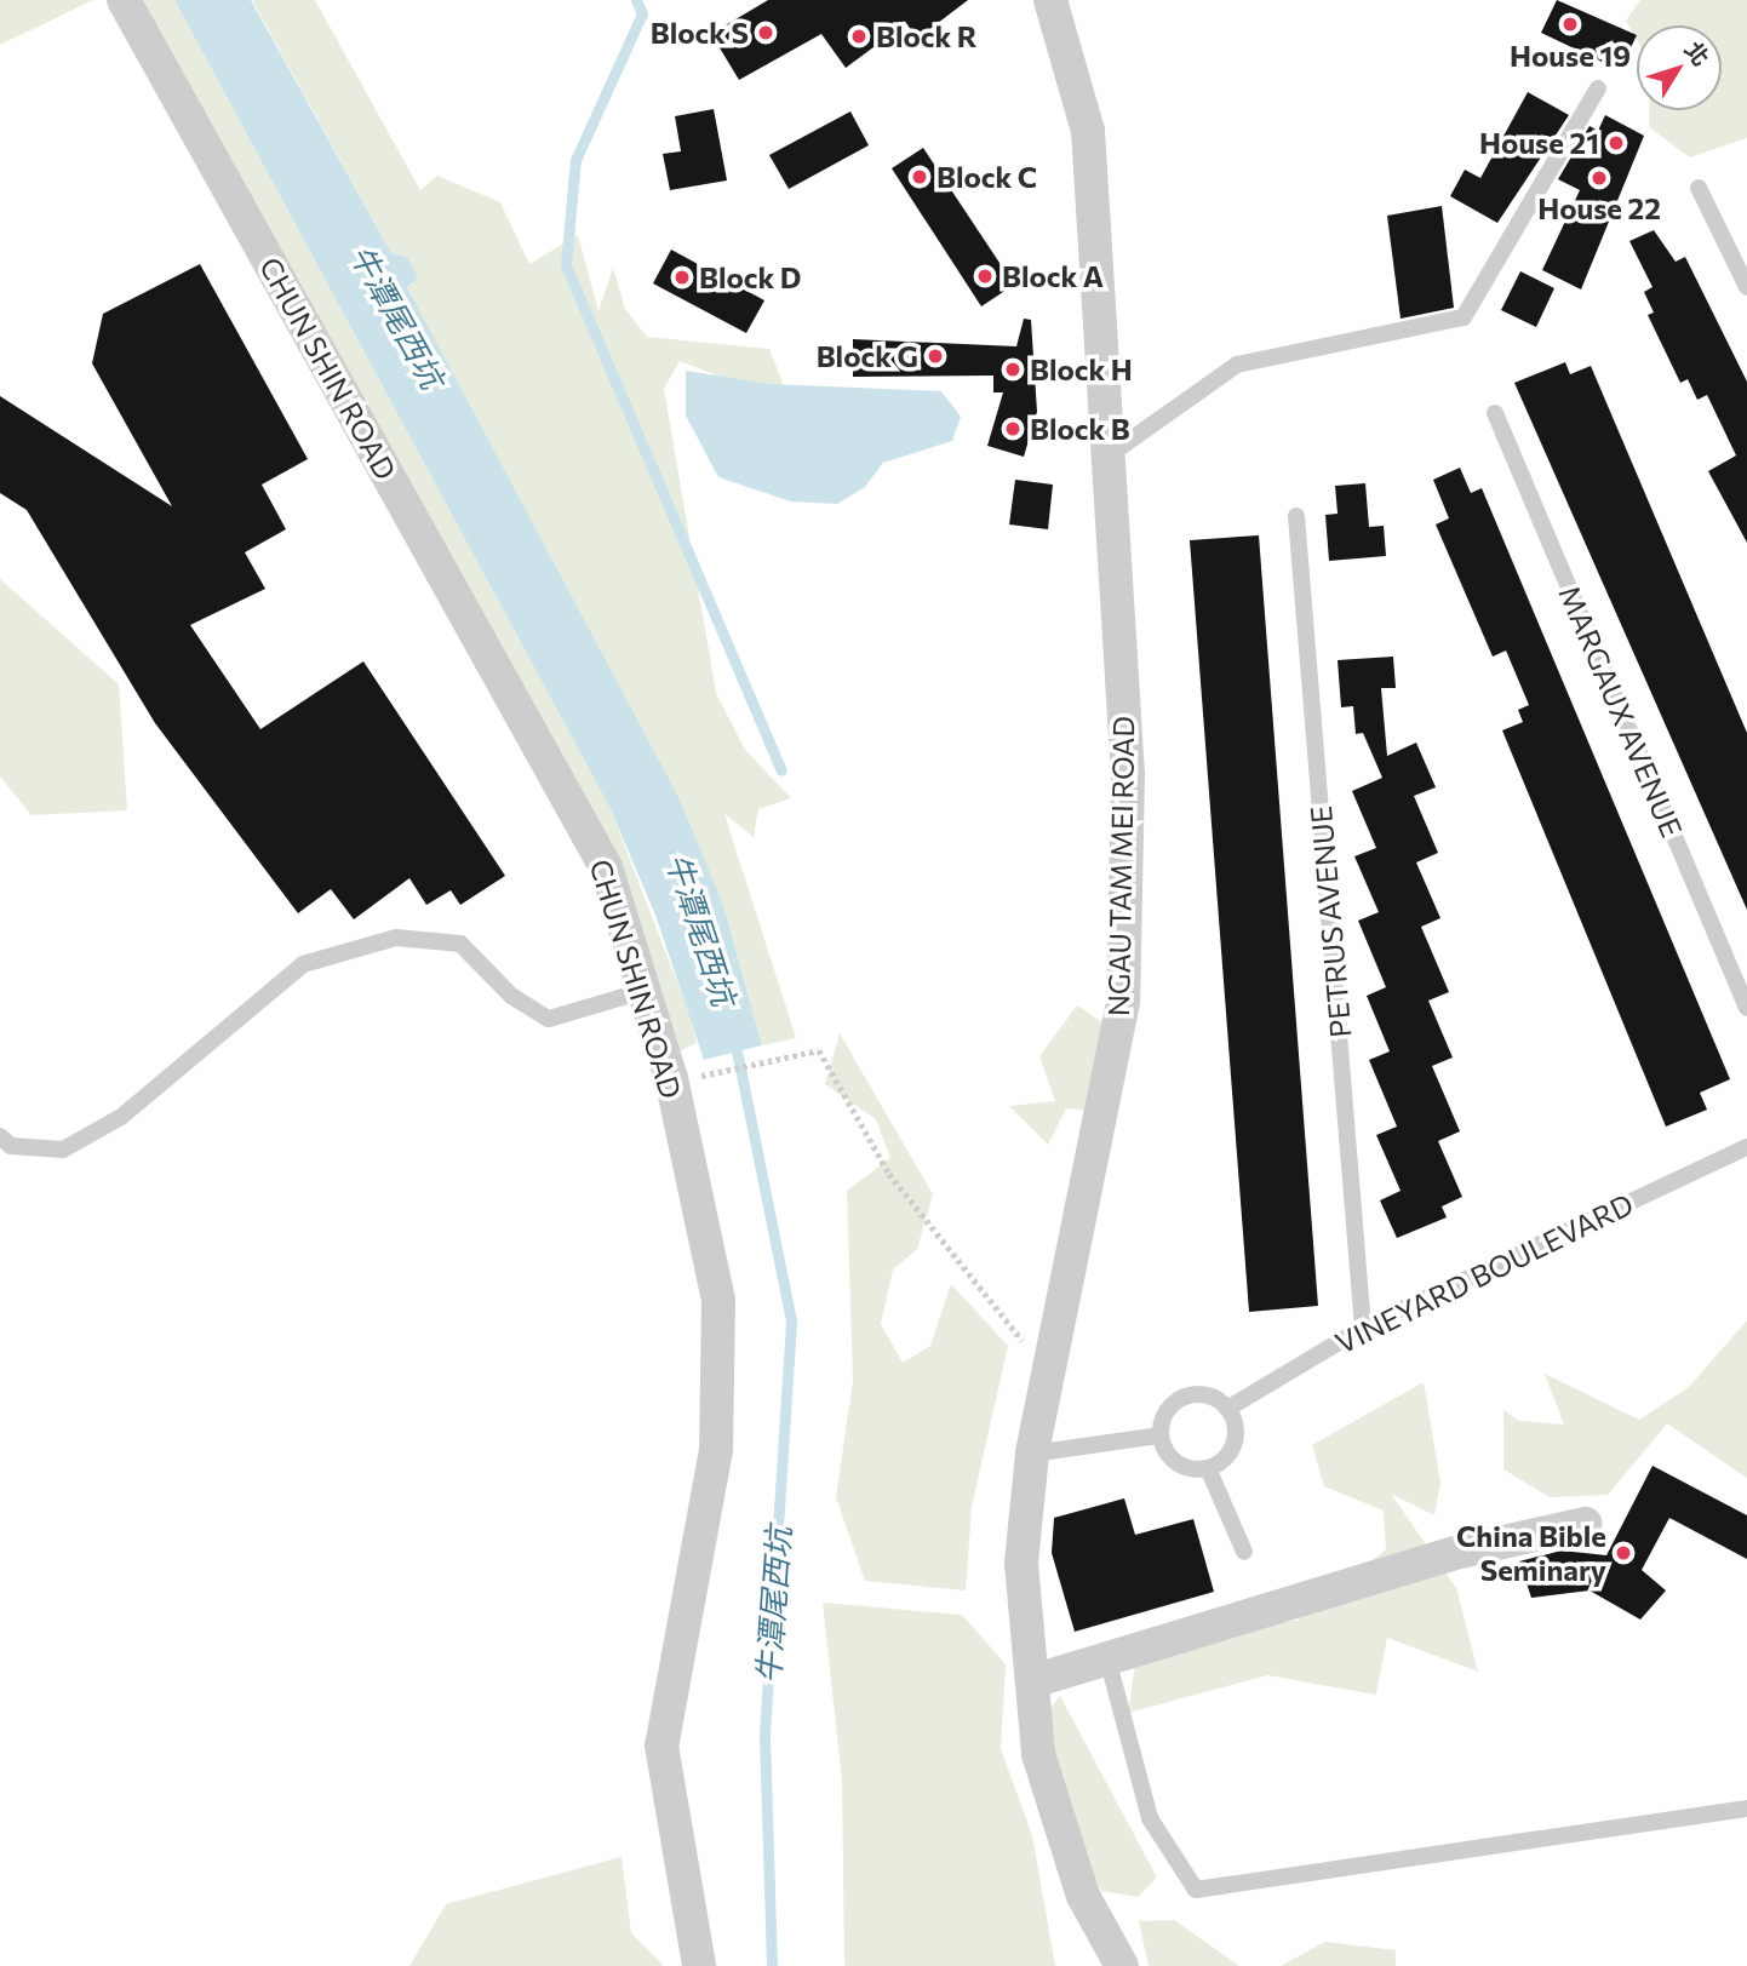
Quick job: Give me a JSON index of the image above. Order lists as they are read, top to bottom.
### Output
{
  "streets": {
    "street": ["CHUN SHIN ROAD", "NGAU TAM MEI ROAD"],
    "lane": ["MARGAUX AVENUE", "PETRUS AVENUE", "VINEYARD BOULEVARD"]
  },
  "crossings": [
    ["PETRUS AVENUE", "VINEYARD BOULEVARD"]
  ],
  "water": ["牛潭尾西坑"],
  "places": [
    "House 19",
    "Block S",
    "Block R",
    "House 21",
    "Block C",
    "House 22",
    "Block A",
    "Block D",
    "Block G",
    "Block H",
    "Block B",
    "China Bible Seminary"
  ],
  "north": "top right"
}
